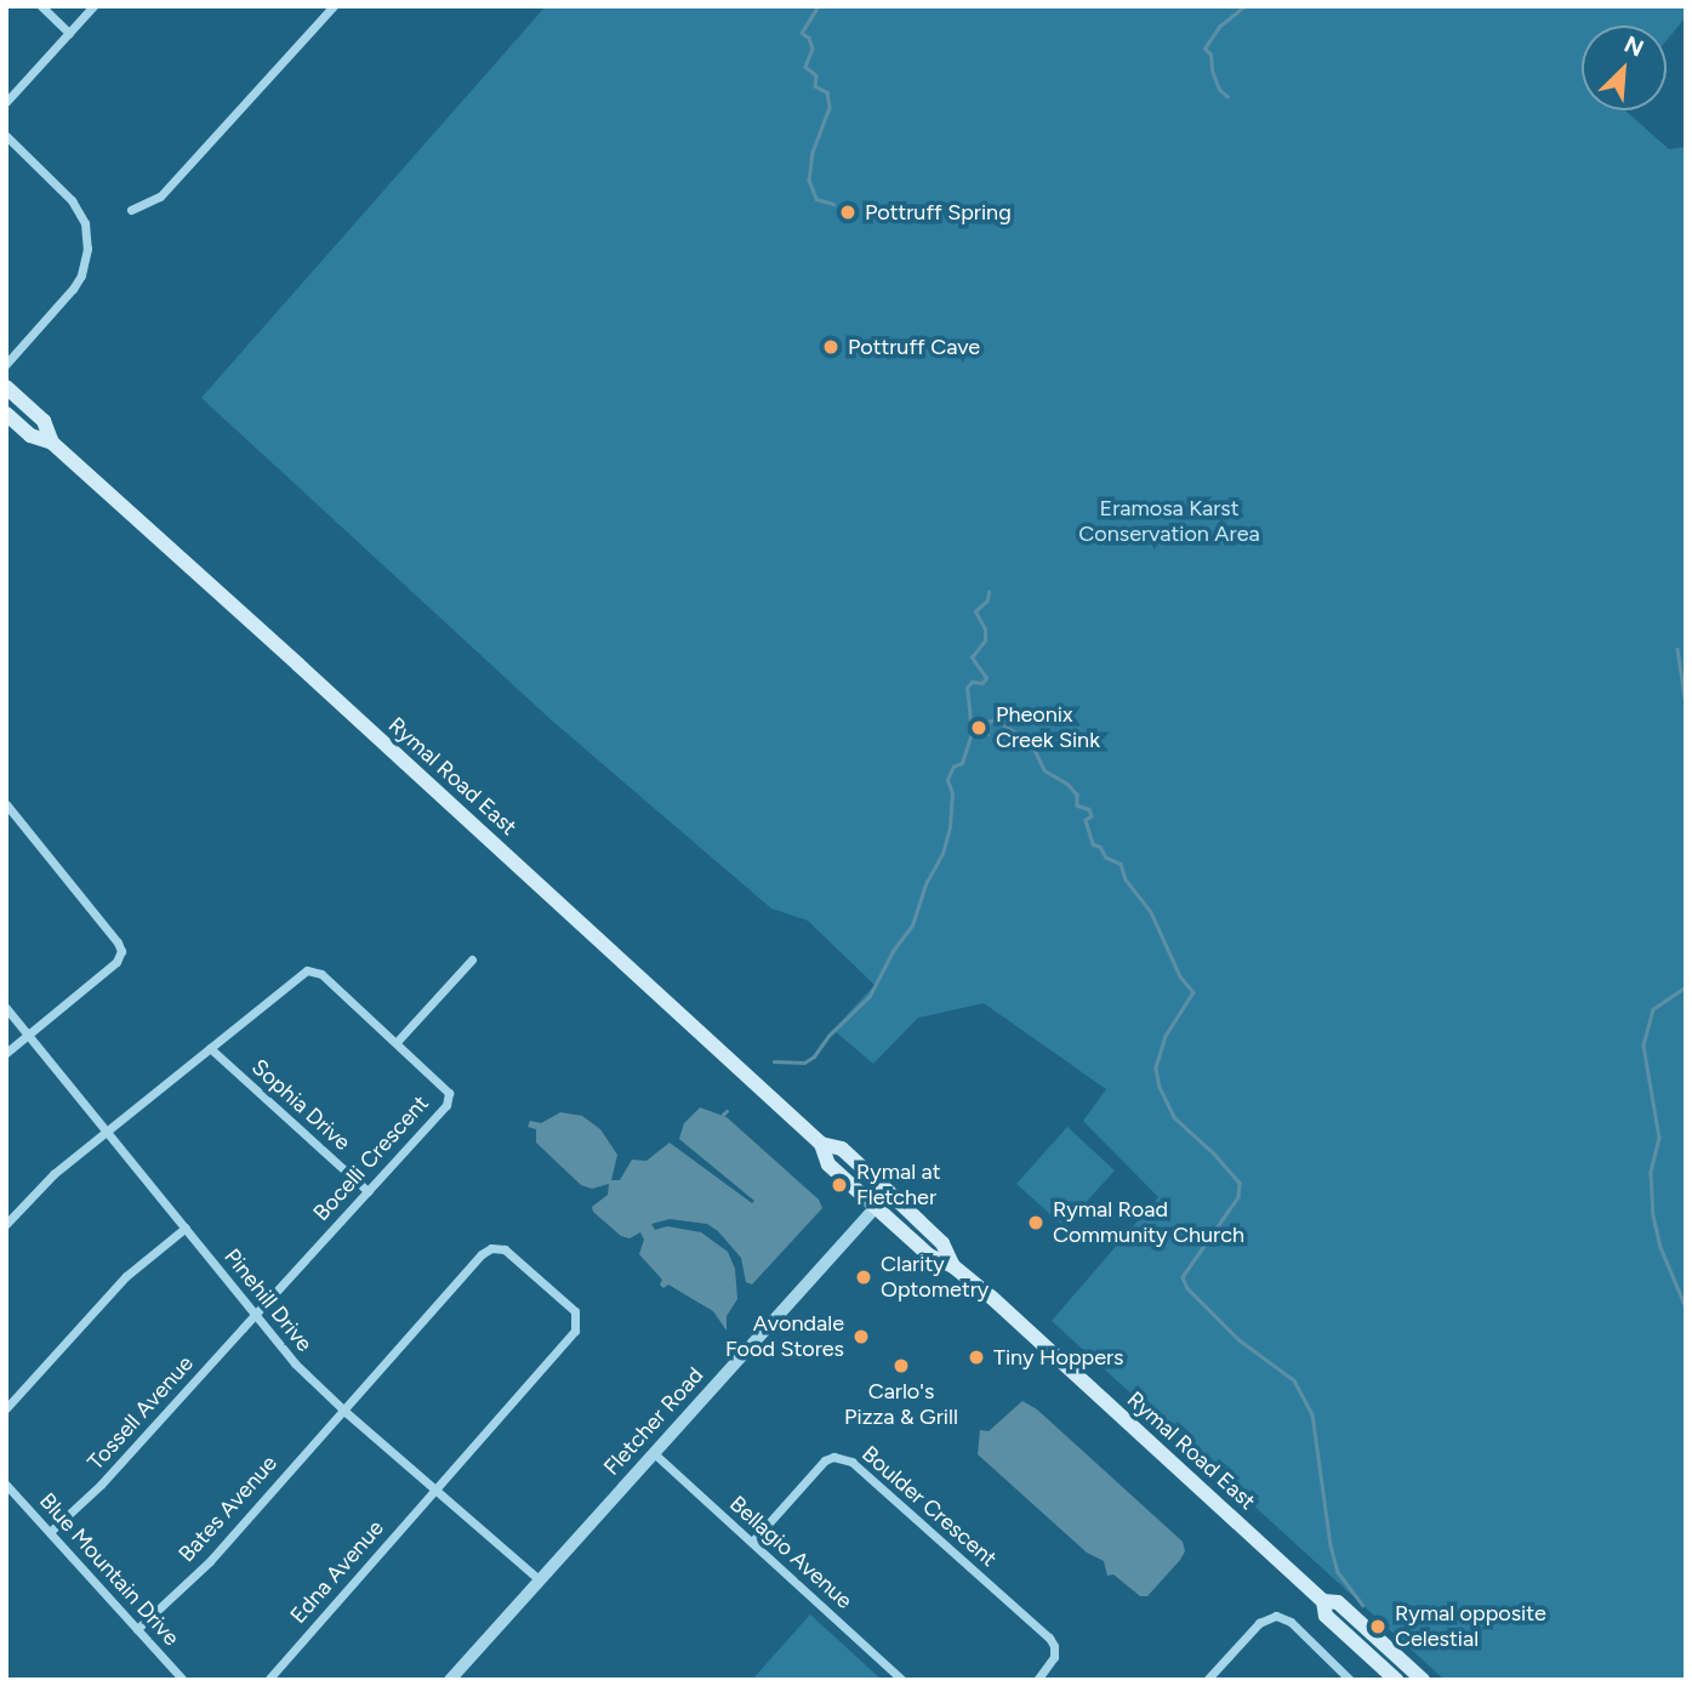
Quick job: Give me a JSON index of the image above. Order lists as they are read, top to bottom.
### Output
{
  "streets": {
    "main road": ["Rymal Road East"],
    "street": [
      "Sophia Drive",
      "Bocelli Crescent",
      "Pinehill Drive",
      "Tossell Avenue",
      "Fletcher Road",
      "Boulder Crescent",
      "Bates Avenue",
      "Bellagio Avenue",
      "Blue Mountain Drive",
      "Edna Avenue"
    ]
  },
  "crossings": [
    ["Rymal Road East", "Fletcher Road"],
    ["Sophia Drive", "Bocelli Crescent"],
    ["Bocelli Crescent", "Pinehill Drive"],
    ["Bocelli Crescent", "Tossell Avenue"],
    ["Pinehill Drive", "Tossell Avenue"],
    ["Pinehill Drive", "Fletcher Road"],
    ["Pinehill Drive", "Bates Avenue"],
    ["Pinehill Drive", "Edna Avenue"],
    ["Tossell Avenue", "Blue Mountain Drive"],
    ["Fletcher Road", "Bellagio Avenue"],
    ["Boulder Crescent", "Bellagio Avenue"],
    ["Bates Avenue", "Blue Mountain Drive"],
    ["Bates Avenue", "Edna Avenue"]
  ],
  "parks": ["Eramosa Karst Conservation Area"],
  "places": [
    "Pottruff Spring",
    "Pottruff Cave",
    "Pheonix Creek Sink",
    "Rymal at Fletcher",
    "Rymal Road Community Church",
    "Clarity Optometry",
    "Avondale Food Stores",
    "Tiny Hoppers",
    "Carlo's Pizza & Grill",
    "Rymal opposite Celestial"
  ],
  "north": "top right"
}
